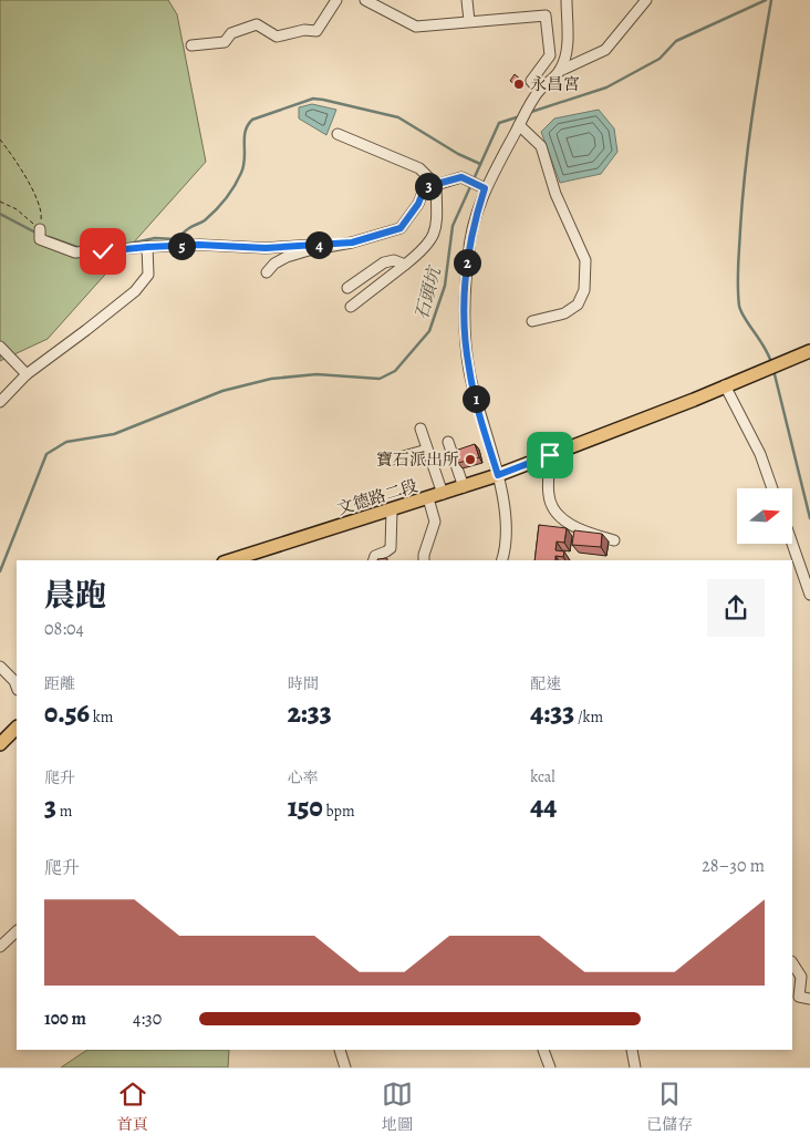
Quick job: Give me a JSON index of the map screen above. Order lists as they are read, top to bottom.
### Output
{
  "streets": {
    "main road": ["文德路二段"]
  },
  "water": ["石頭坑"],
  "places": ["永昌宮", "寶石派出所"],
  "north": "right",
  "page": {
    "pins": [
      "3",
      "4",
      "5",
      "2",
      "1"
    ],
    "heading": ["晨跑", "08:04"],
    "stats": [
      ["距離", "0.56 km"],
      ["時間", "2:33"],
      ["配速", "4:33 /km"],
      ["爬升", "3 m"],
      ["心率", "150 bpm"],
      ["kcal", "44"]
    ],
    "chart": ["爬升", "28–30 m"],
    "list": [
      {
        "name": "100 m",
        "note": "4:30"
      }
    ],
    "tabs": ["首頁", "地圖", "已儲存"]
  }
}
